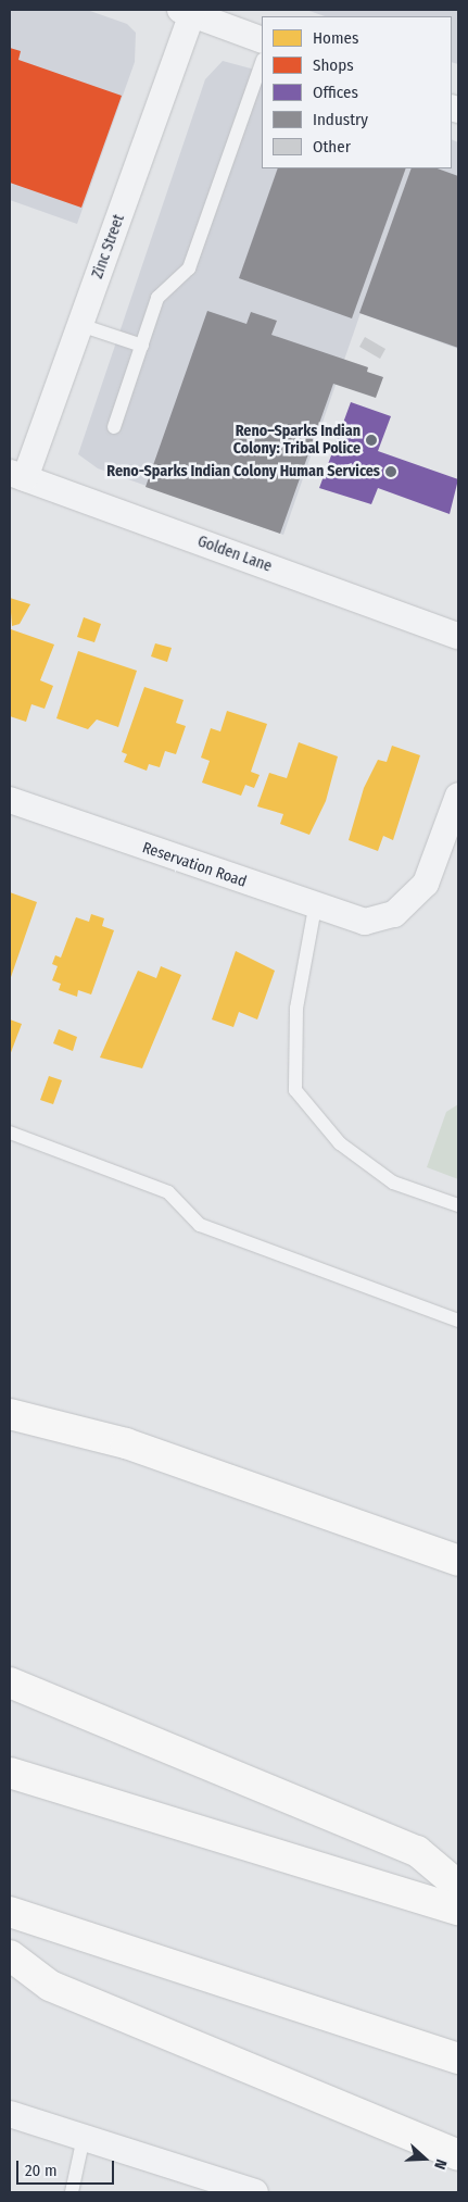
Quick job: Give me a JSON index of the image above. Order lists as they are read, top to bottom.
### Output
{
  "streets": {
    "street": ["Zinc Street", "Golden Lane", "Reservation Road"]
  },
  "crossings": [
    ["Zinc Street", "Golden Lane"]
  ],
  "places": ["Reno–Sparks Indian Colony: Tribal Police", "Reno-Sparks Indian Colony Human Services"],
  "legend": [
    "Homes",
    "Shops",
    "Offices",
    "Industry",
    "Other"
  ],
  "scale_bar": "20 m",
  "north": "right"
}
